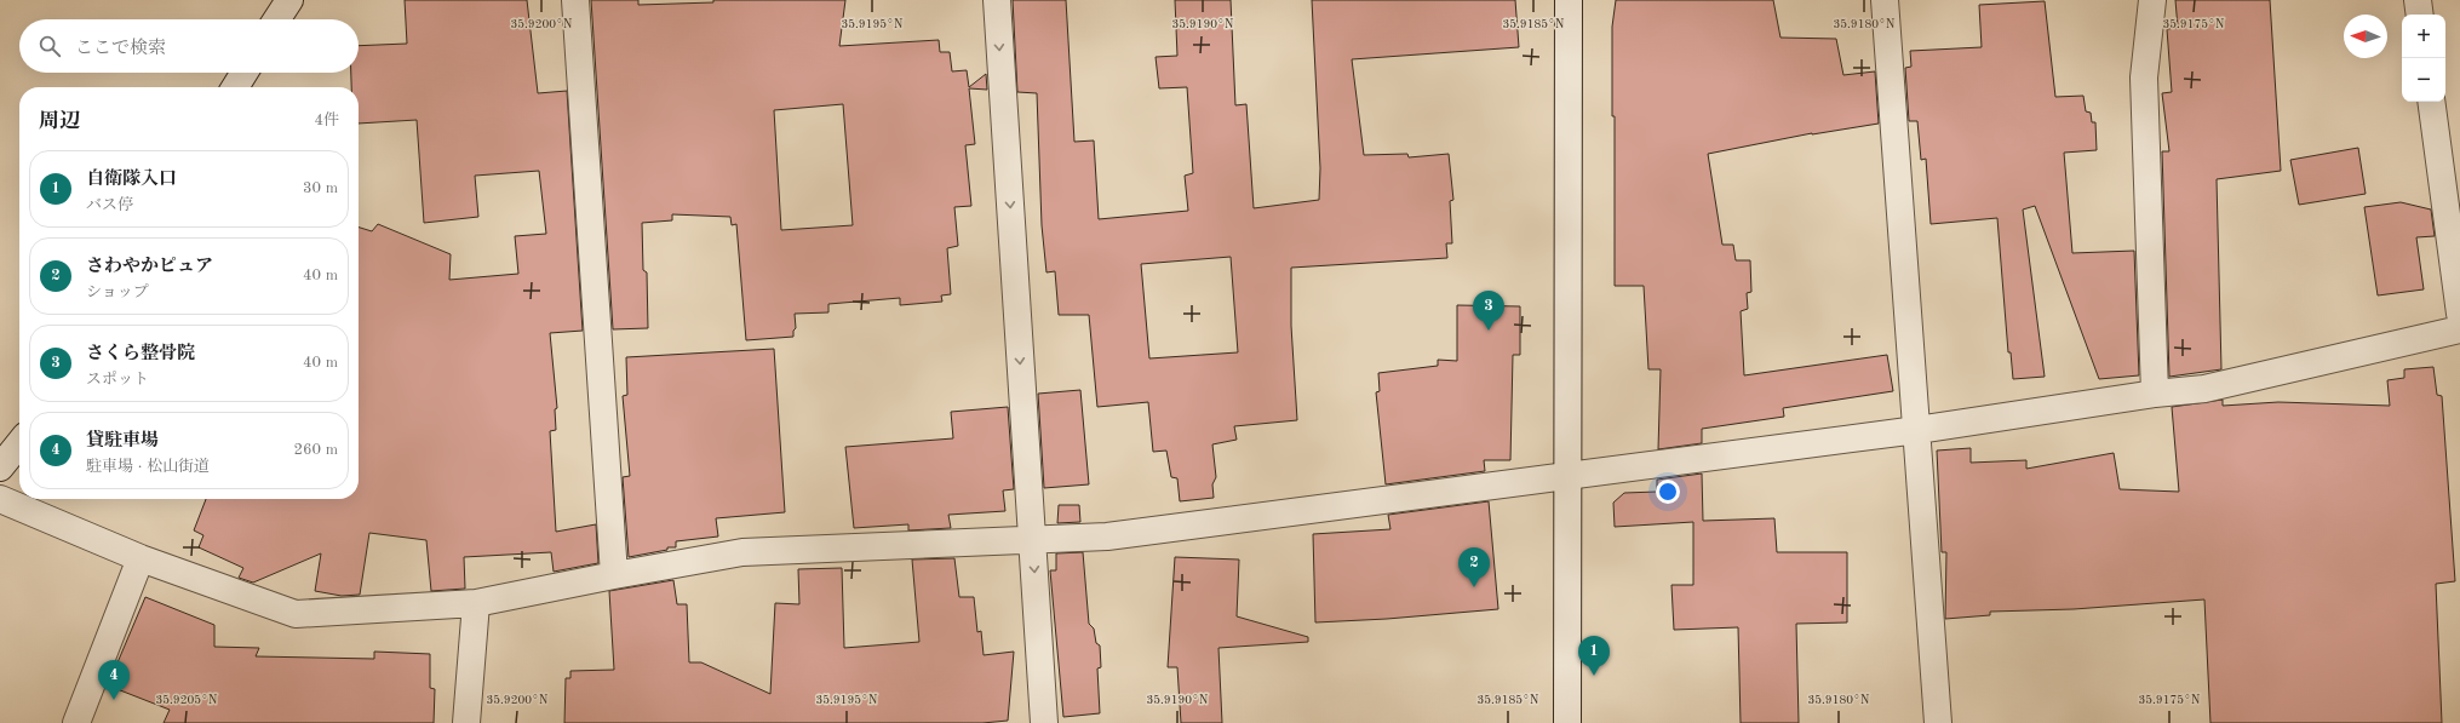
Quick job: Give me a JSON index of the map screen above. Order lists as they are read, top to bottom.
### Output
{
  "north": "left",
  "page": {
    "map_buttons": ["+", "−"],
    "search": "ここで検索",
    "heading": ["周辺", "4件"],
    "list": [
      {
        "mark": "1",
        "name": "自衛隊入口",
        "note": "バス停",
        "value": "30 m"
      },
      {
        "mark": "2",
        "name": "さわやかピュア",
        "note": "ショップ",
        "value": "40 m"
      },
      {
        "mark": "3",
        "name": "さくら整骨院",
        "note": "スポット",
        "value": "40 m"
      },
      {
        "mark": "4",
        "name": "貸駐車場",
        "note": "駐車場 · 松山街道",
        "value": "260 m"
      }
    ],
    "pins": [
      "3",
      "2",
      "1",
      "4"
    ]
  },
  "coordinates": [
    "35.9200°N",
    "35.9195°N",
    "35.9190°N",
    "35.9185°N",
    "35.9180°N",
    "35.9175°N",
    "35.9205°N"
  ]
}
